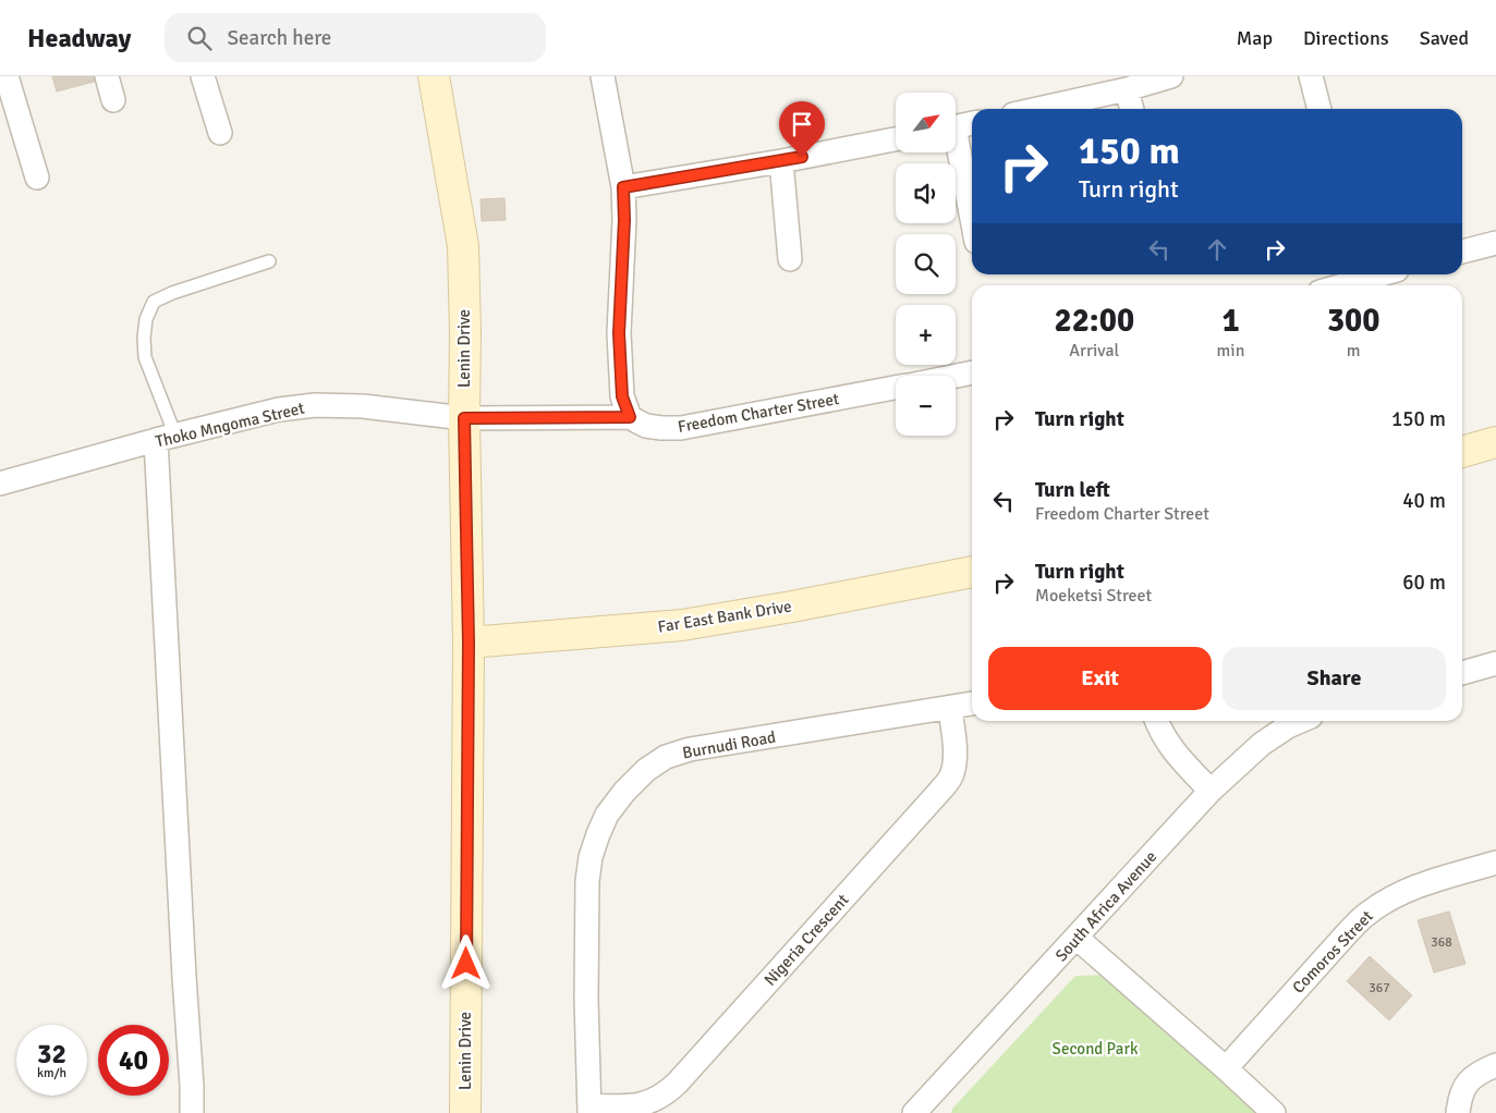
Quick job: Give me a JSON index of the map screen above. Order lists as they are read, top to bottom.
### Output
{
  "streets": {
    "street": [
      "Lenin Drive",
      "Freedom Charter Street",
      "Thoko Mngoma Street",
      "Far East Bank Drive",
      "Burnudi Road",
      "South Africa Avenue",
      "Nigeria Crescent",
      "Comoros Street"
    ]
  },
  "crossings": [
    ["Lenin Drive", "Thoko Mngoma Street"],
    ["Lenin Drive", "Far East Bank Drive"],
    ["Freedom Charter Street", "Thoko Mngoma Street"],
    ["Burnudi Road", "Nigeria Crescent"]
  ],
  "parks": ["Second Park"],
  "house_numbers": ["368", "367"],
  "north": "top right",
  "page": {
    "header": "Headway",
    "search": "Search here",
    "nav": ["Map", "Directions", "Saved"],
    "map_buttons": ["+", "−"],
    "turn": ["150 m", "Turn right"],
    "eta": [
      "22:00",
      "Arrival",
      "1",
      "min",
      "300",
      "m"
    ],
    "list": [
      {
        "name": "Turn right",
        "value": "150 m"
      },
      {
        "name": "Turn left",
        "note": "Freedom Charter Street",
        "value": "40 m"
      },
      {
        "name": "Turn right",
        "note": "Moeketsi Street",
        "value": "60 m"
      }
    ],
    "buttons": ["Exit", "Share"],
    "speed": "32 km/h",
    "limit": "40"
  }
}
